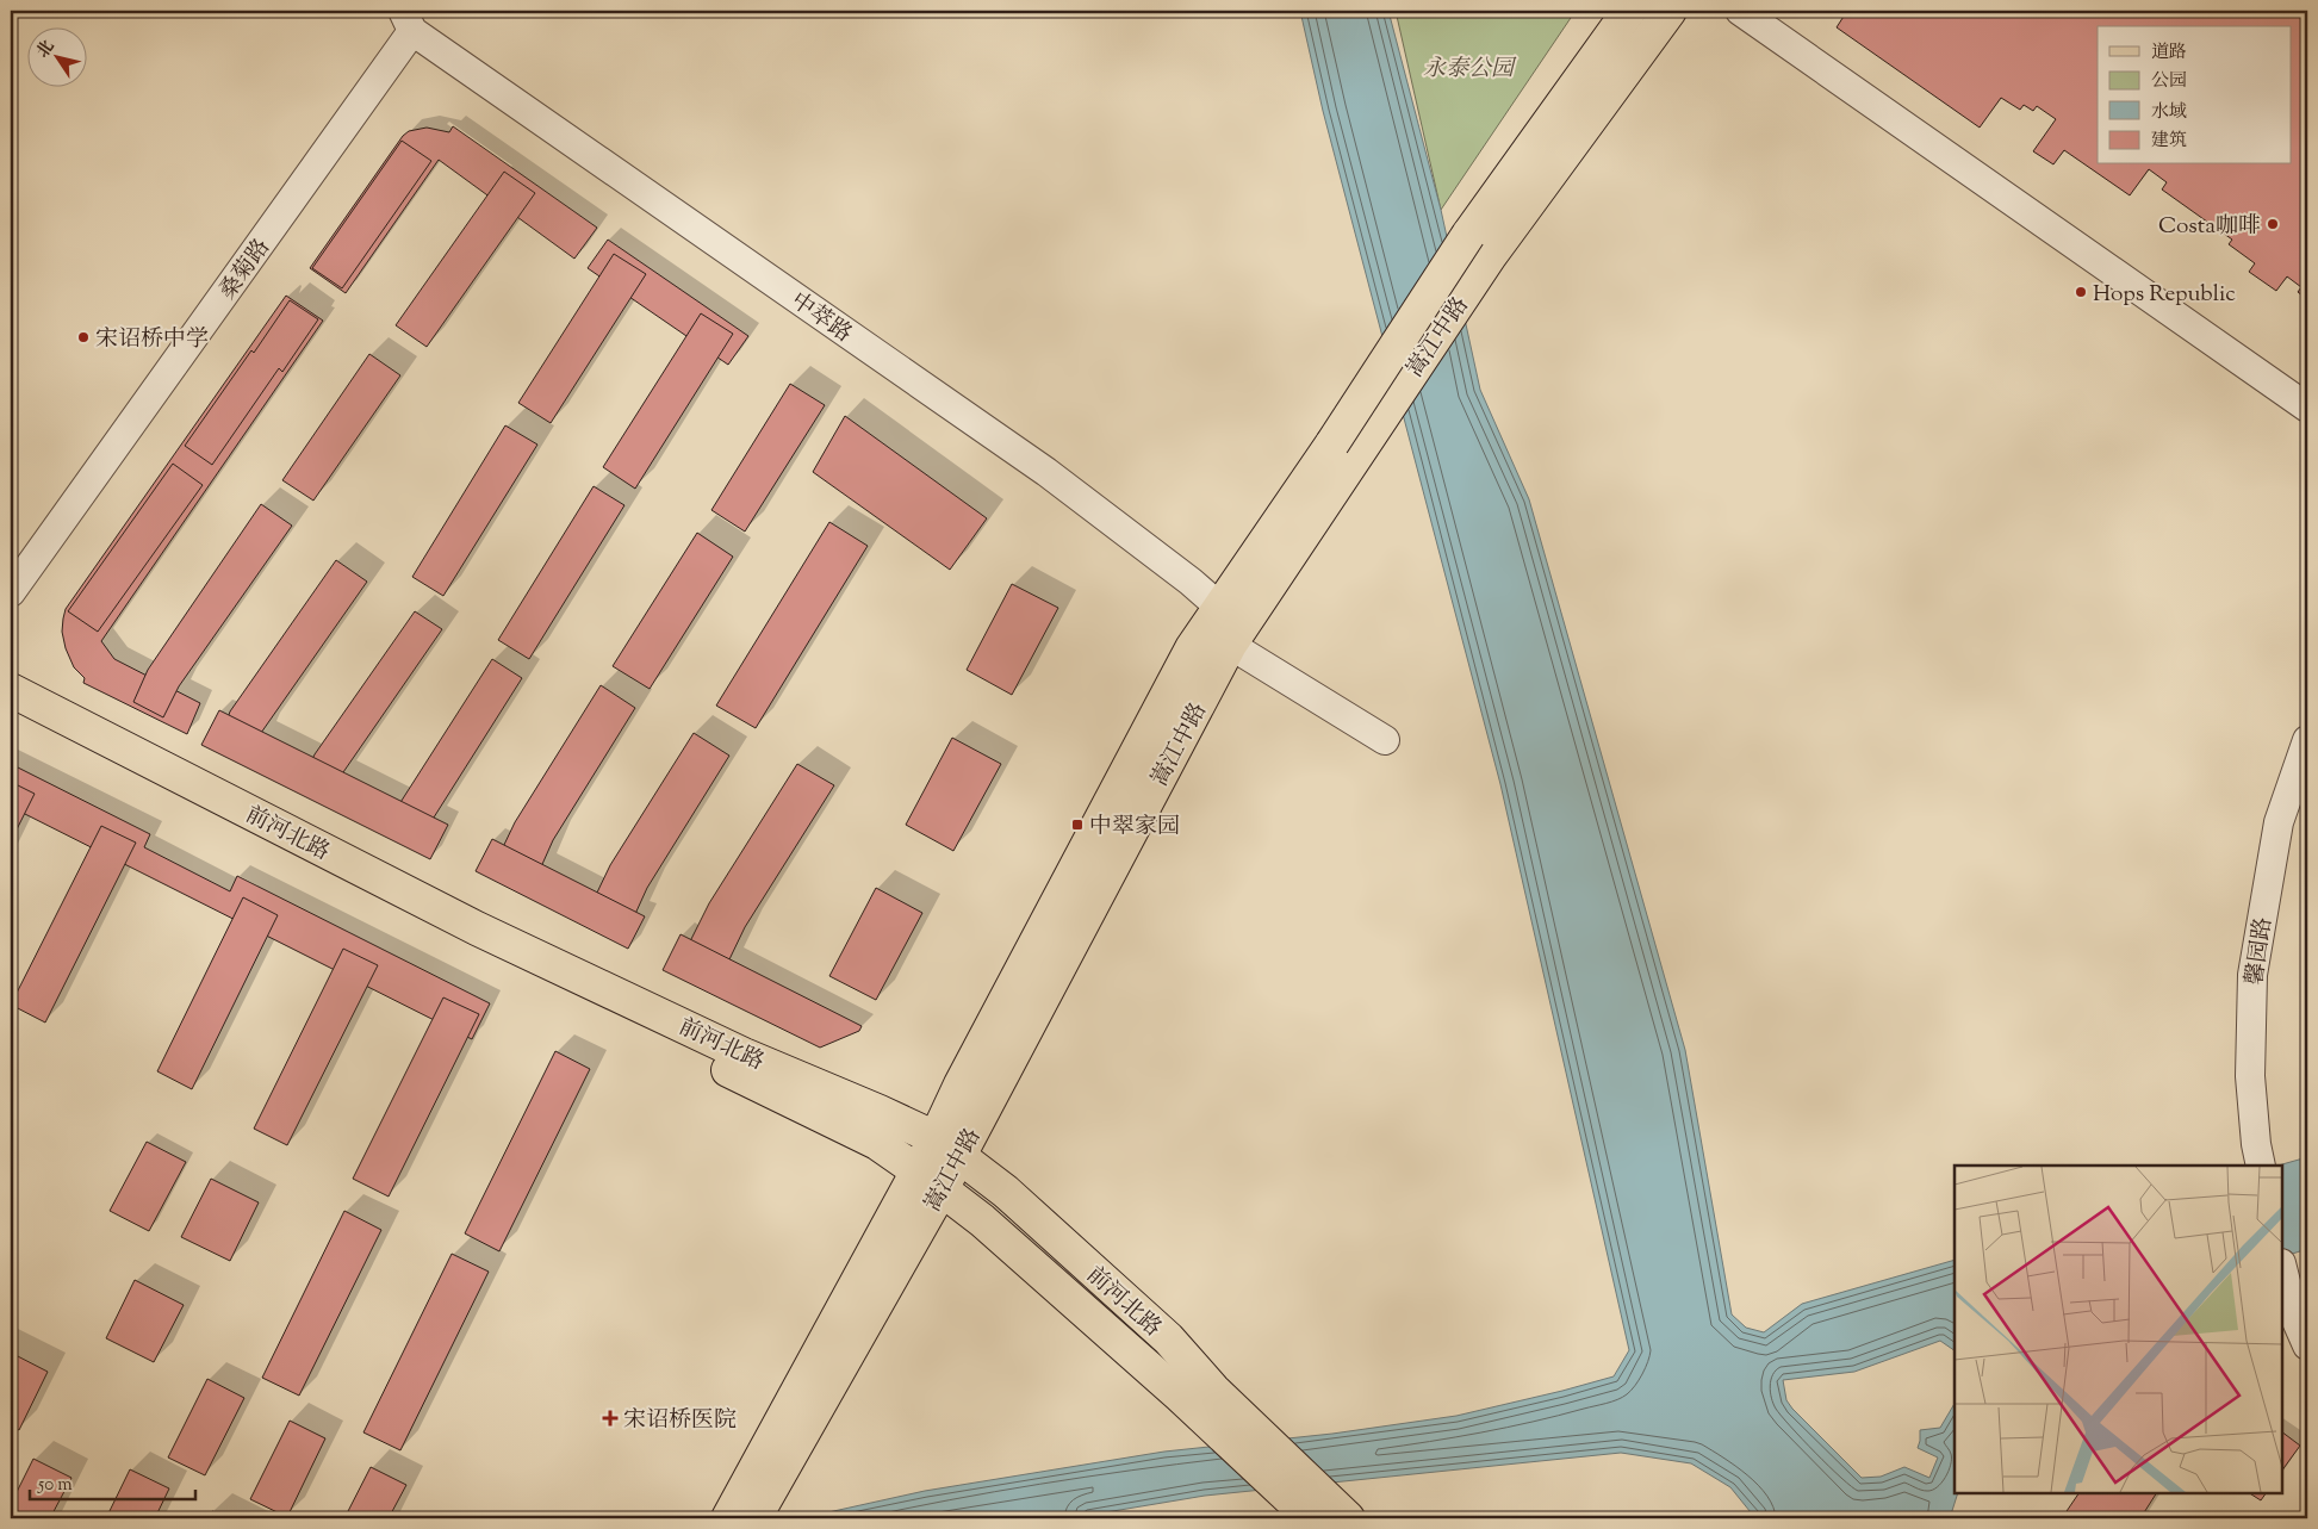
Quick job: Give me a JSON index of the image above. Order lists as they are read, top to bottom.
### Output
{
  "streets": {
    "main road": ["嵩江中路", "前河北路"],
    "street": ["桑菊路", "中萃路", "馨园路"]
  },
  "crossings": [
    ["桑菊路", "中萃路"],
    ["中萃路", "嵩江中路"],
    ["嵩江中路", "前河北路"]
  ],
  "parks": ["永泰公园"],
  "places": {
    "other": ["Costa咖啡", "Hops Republic", "宋诏桥中学"],
    "transit": ["中翠家园"],
    "health": ["宋诏桥医院"]
  },
  "legend": [
    "道路",
    "公园",
    "水域",
    "建筑"
  ],
  "scale_bar": "50 m",
  "north": "top left"
}
